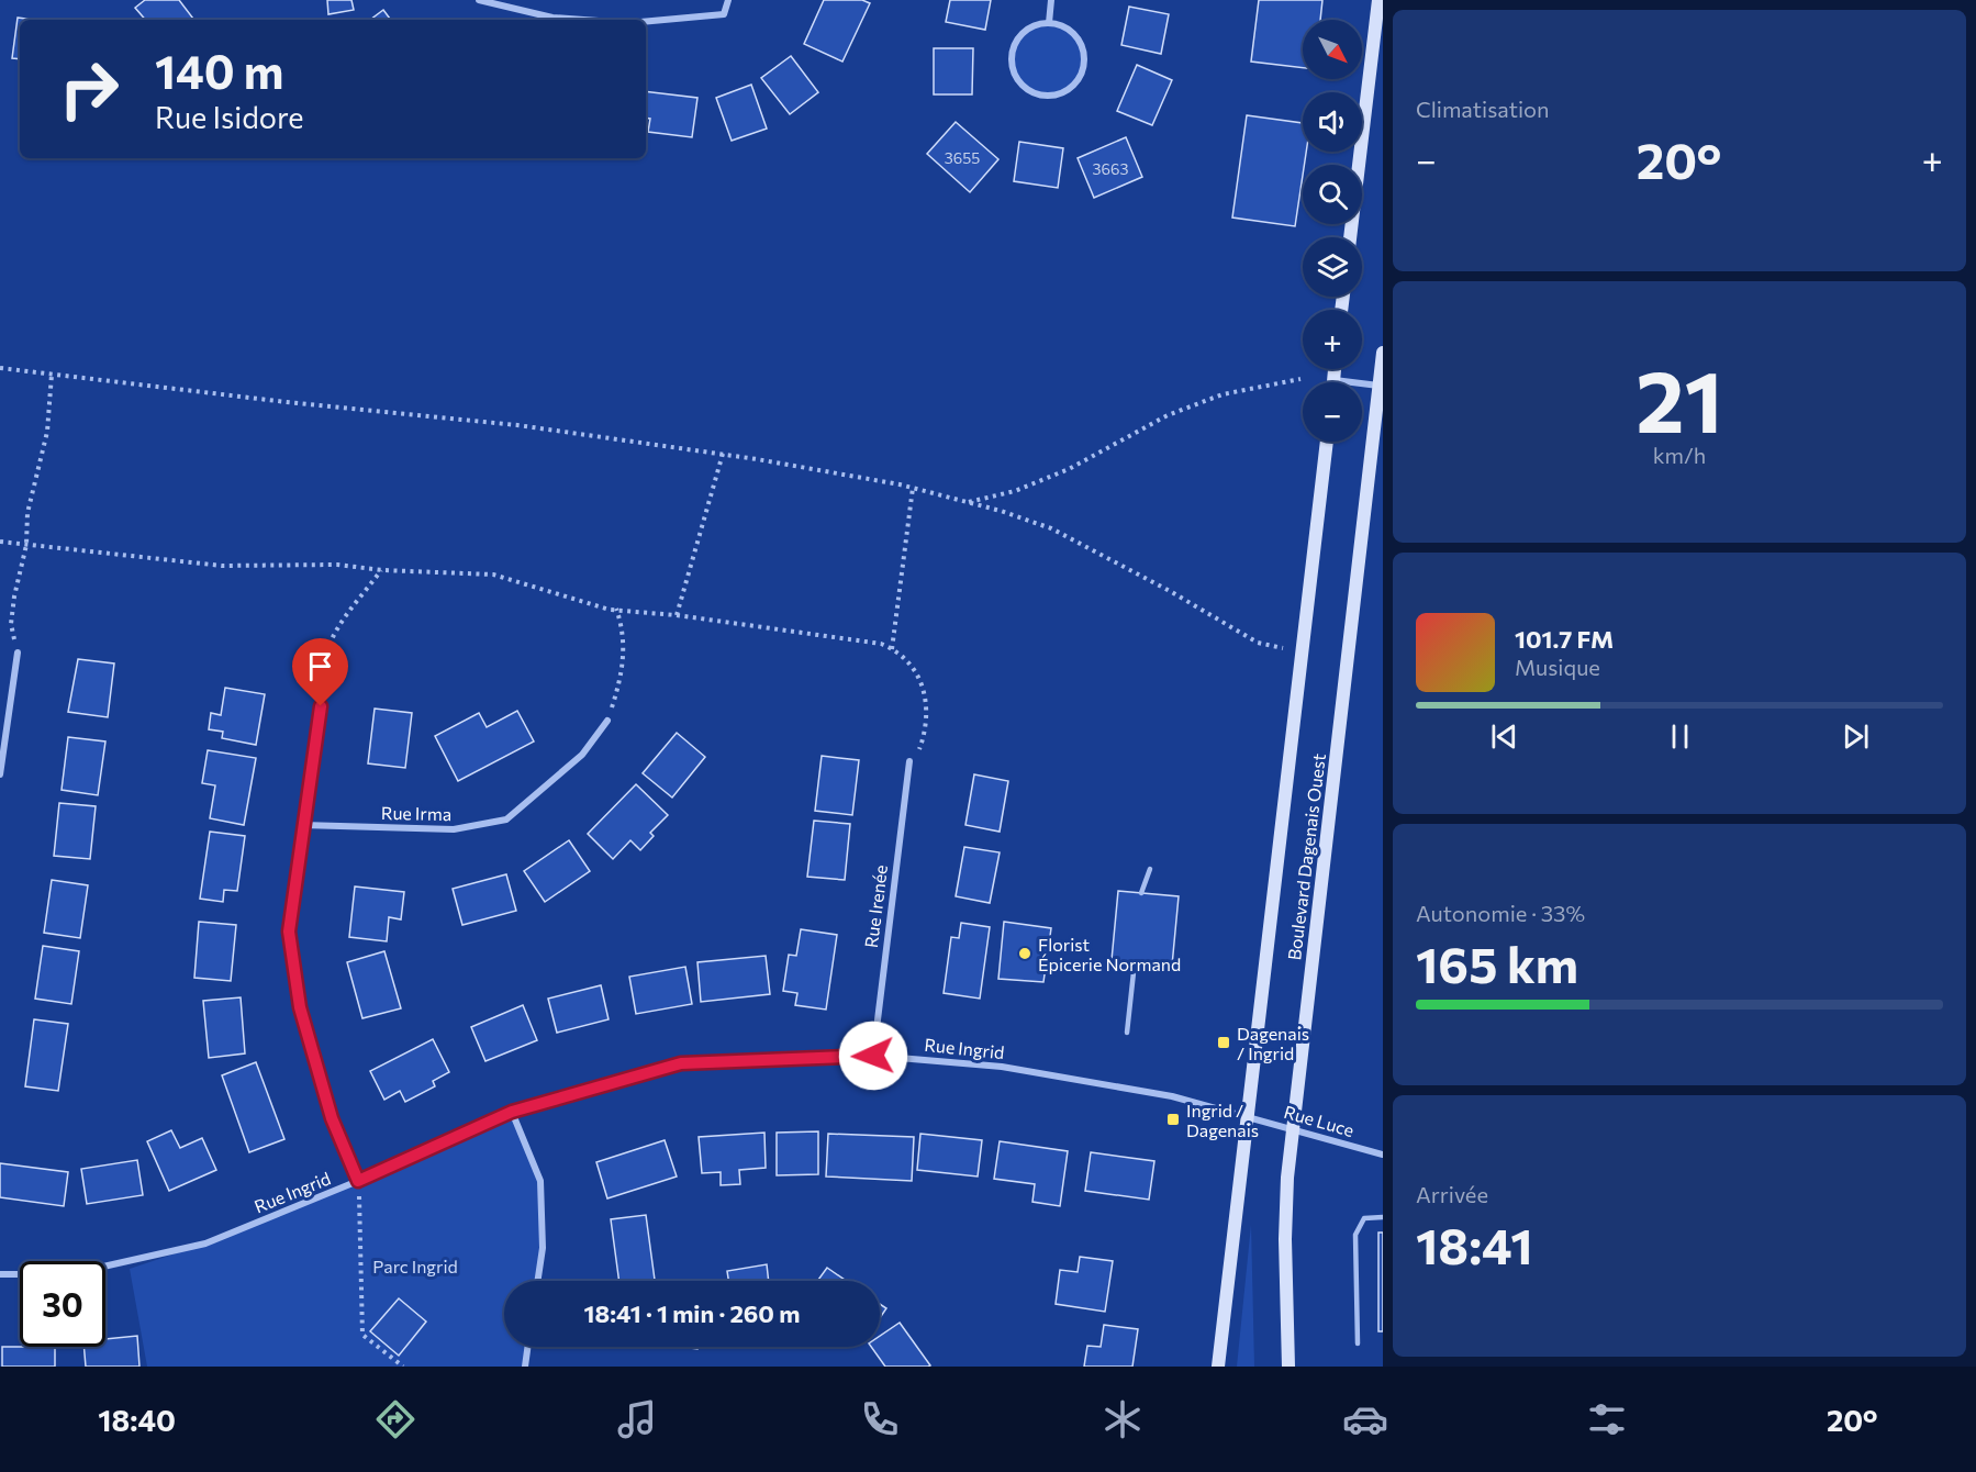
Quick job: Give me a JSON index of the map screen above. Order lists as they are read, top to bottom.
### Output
{
  "streets": {
    "main road": ["Boulevard Dagenais Ouest"],
    "street": [
      "Rue Irma",
      "Rue Irenée",
      "Rue Ingrid",
      "Rue Luce"
    ]
  },
  "crossings": [
    ["Boulevard Dagenais Ouest", "Rue Ingrid"],
    ["Boulevard Dagenais Ouest", "Rue Luce"],
    ["Rue Irenée", "Rue Ingrid"],
    ["Rue Ingrid", "Rue Luce"]
  ],
  "parks": ["Parc Ingrid"],
  "places": {
    "other": ["Florist Épicerie Normand"],
    "transit": ["Dagenais / Ingrid", "Ingrid / Dagenais"]
  },
  "house_numbers": ["3655", "3663"],
  "north": "bottom right",
  "page": {
    "tile": [
      "Climatisation",
      ["21", "km/h"],
      ["Autonomie · 33%", "165 km"],
      ["Arrivée", "18:41"]
    ],
    "map_buttons": ["+", "−"],
    "turn": ["140 m", "Rue Isidore"],
    "heat": ["−", "20°", "+"],
    "song": ["101.7 FM", "Musique"],
    "limit": "30",
    "trip": "18:41 · 1 min · 260 m",
    "tabs": ["18:40", "20°"]
  }
}
